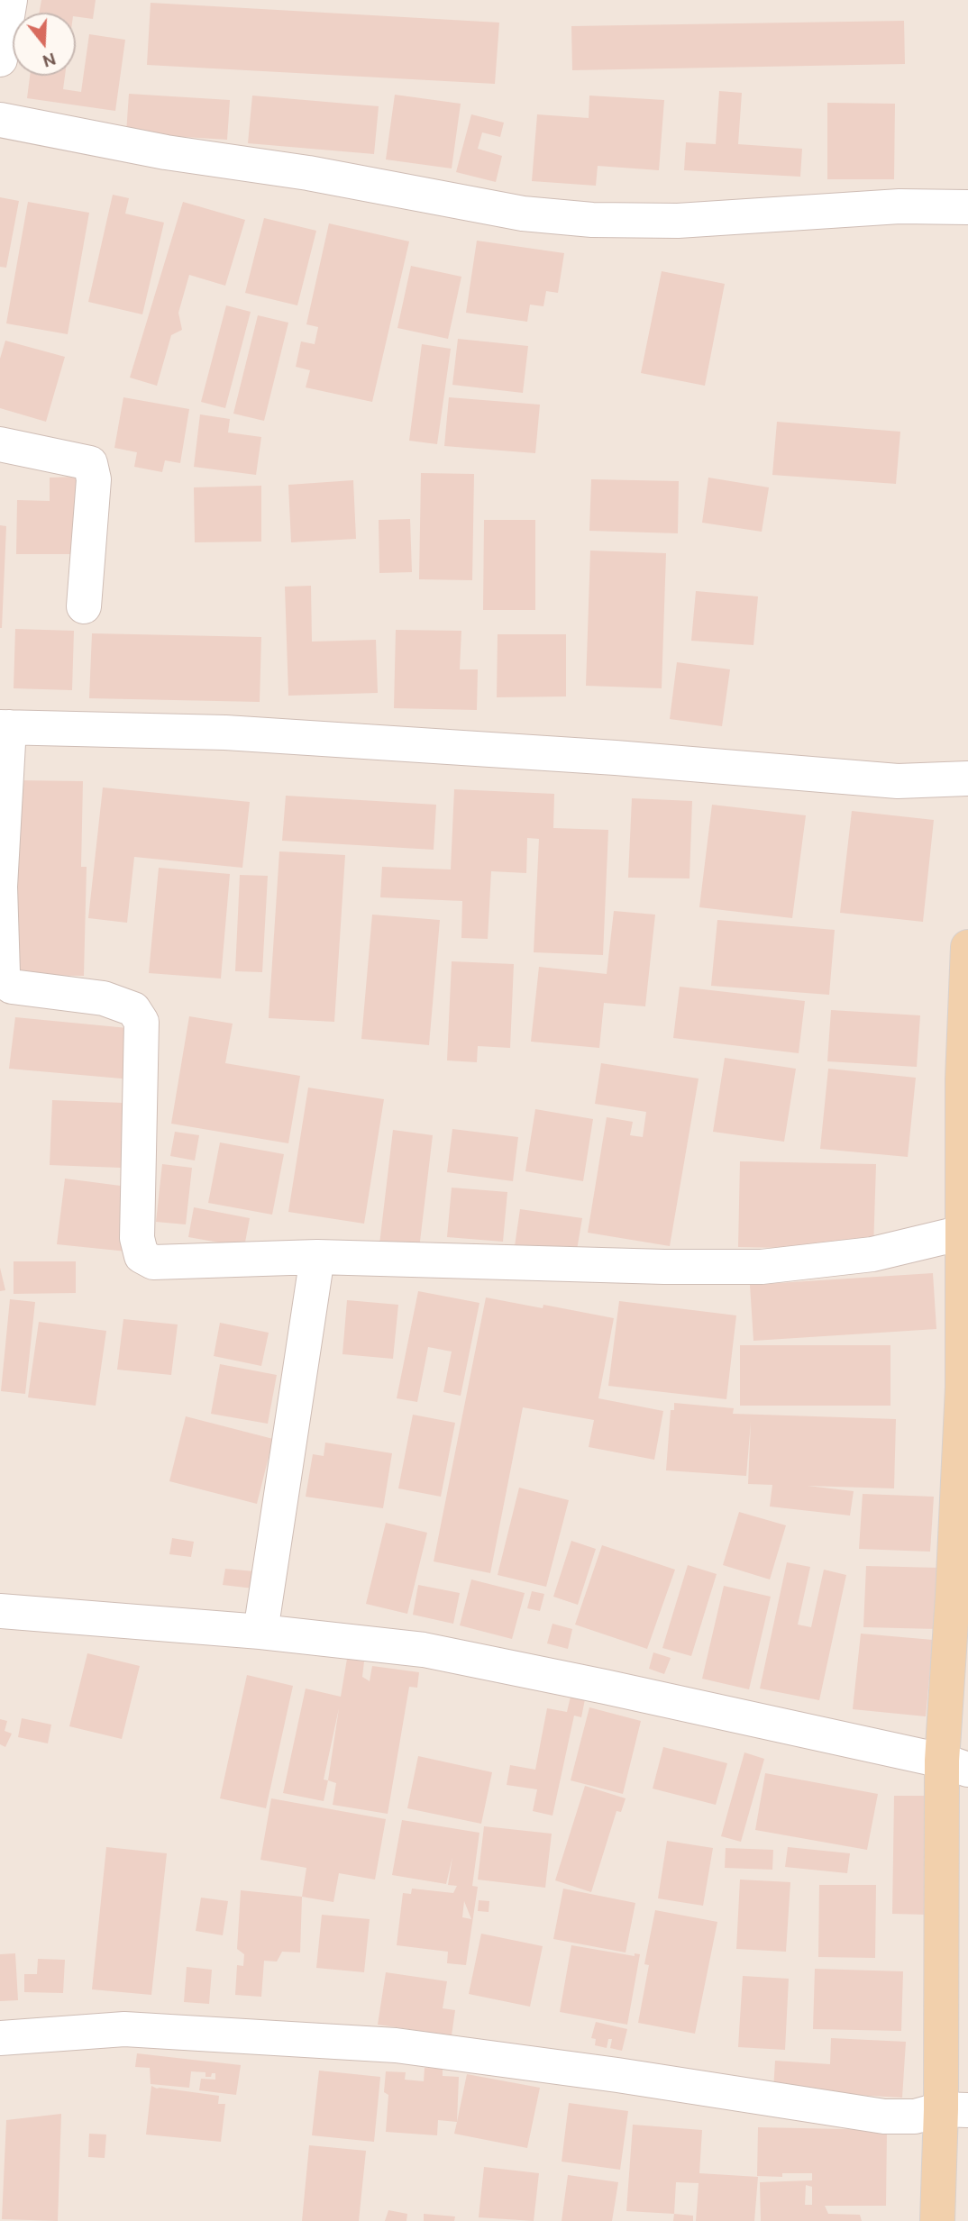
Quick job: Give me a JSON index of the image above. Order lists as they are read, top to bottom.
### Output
{
  "north": "bottom"
}
